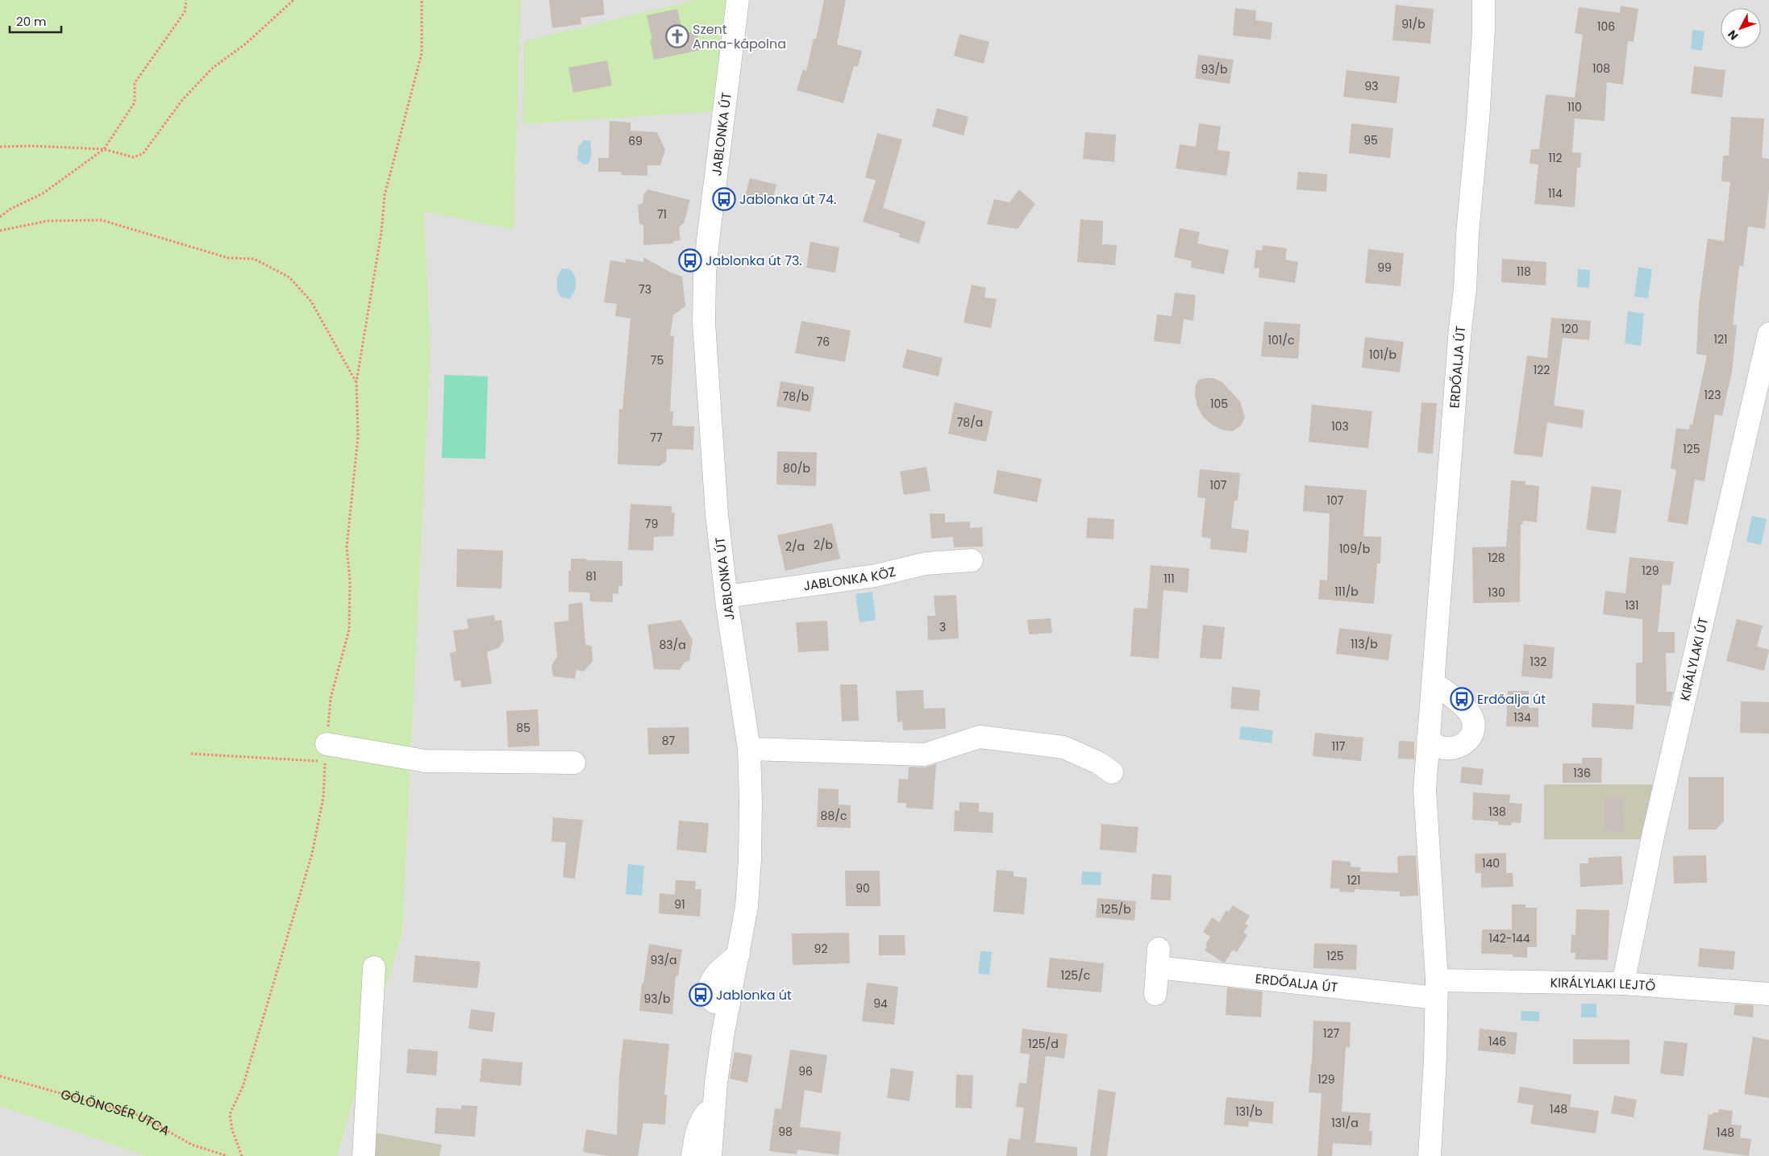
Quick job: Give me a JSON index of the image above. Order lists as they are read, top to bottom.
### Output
{
  "streets": {
    "street": [
      "JABLONKA ÚT",
      "ERDŐALJA ÚT",
      "JABLONKA KÖZ",
      "KIRÁLYLAKI ÚT",
      "KIRÁLYLAKI LEJTŐ"
    ],
    "path": ["GÖLÖNCSÉR UTCA"]
  },
  "crossings": [
    ["JABLONKA ÚT", "JABLONKA KÖZ"],
    ["ERDŐALJA ÚT", "KIRÁLYLAKI LEJTŐ"],
    ["KIRÁLYLAKI ÚT", "KIRÁLYLAKI LEJTŐ"]
  ],
  "places": {
    "church": ["Szent Anna-kápolna"],
    "bus stop": [
      "Jablonka út 74.",
      "Jablonka út 73.",
      "Erdőalja út",
      "Jablonka út"
    ]
  },
  "house_numbers": [
    "91/b",
    "106",
    "108",
    "93/b",
    "93",
    "110",
    "95",
    "69",
    "112",
    "114",
    "71",
    "99",
    "118",
    "73",
    "120",
    "121",
    "101/c",
    "76",
    "101/b",
    "75",
    "122",
    "123",
    "78/b",
    "105",
    "78/a",
    "103",
    "77",
    "125",
    "80/b",
    "107",
    "107",
    "79",
    "2/b",
    "2/a",
    "109/b",
    "128",
    "129",
    "81",
    "111",
    "111/b",
    "130",
    "131",
    "3",
    "113/b",
    "83/a",
    "132",
    "134",
    "85",
    "87",
    "117",
    "136",
    "138",
    "88/c",
    "140",
    "121",
    "90",
    "91",
    "125/b",
    "142-144",
    "92",
    "125",
    "93/a",
    "125/c",
    "93/b",
    "94",
    "127",
    "146",
    "125/d",
    "96",
    "129",
    "148",
    "131/b",
    "131/a",
    "98",
    "148"
  ],
  "scale_bar": "20 m",
  "north": "bottom left"
}
